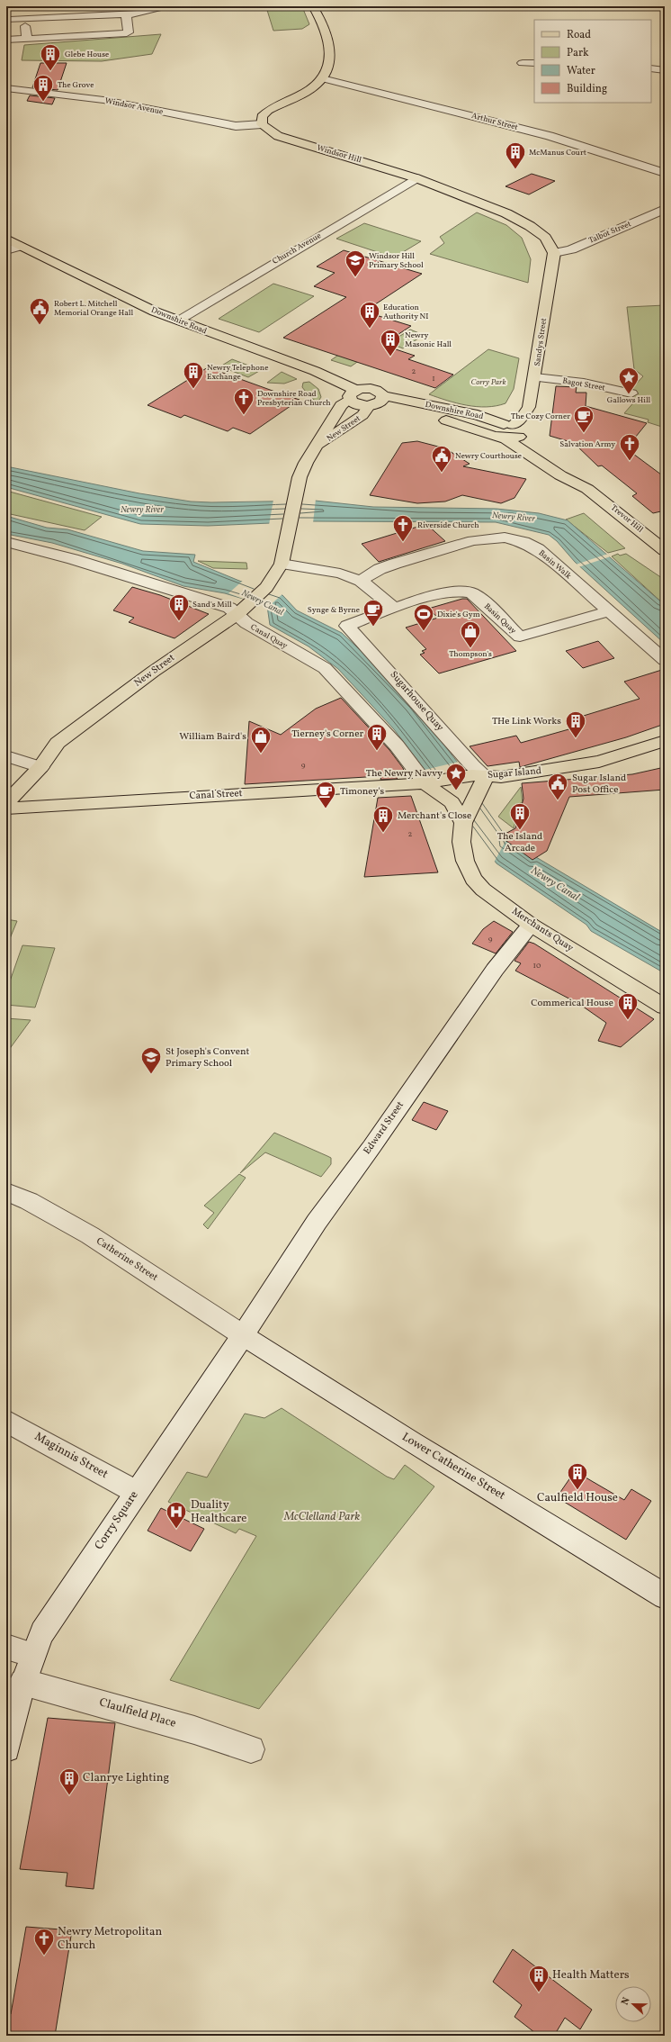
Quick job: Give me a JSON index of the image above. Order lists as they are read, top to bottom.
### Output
{
  "streets": {
    "main road": [
      "Windsor Hill",
      "Downshire Road",
      "Sandys Street",
      "New Street",
      "Trevor Hill",
      "Sugar Island",
      "Canal Street",
      "Merchants Quay"
    ],
    "street": [
      "Windsor Avenue",
      "Arthur Street",
      "Talbot Street",
      "Church Avenue",
      "Bagot Street",
      "Basin Walk",
      "Basin Quay",
      "Canal Quay",
      "Sugarhouse Quay",
      "Edward Street",
      "Catherine Street",
      "Maginnis Street",
      "Lower Catherine Street",
      "Corry Square",
      "Claulfield Place"
    ]
  },
  "crossings": [
    ["Windsor Avenue", "Windsor Hill"],
    ["Windsor Hill", "Talbot Street"],
    ["Windsor Hill", "Church Avenue"],
    ["Windsor Hill", "Sandys Street"],
    ["Talbot Street", "Sandys Street"],
    ["Church Avenue", "Downshire Road"],
    ["Downshire Road", "Sandys Street"],
    ["Downshire Road", "New Street"],
    ["Downshire Road", "Trevor Hill"],
    ["Sandys Street", "Bagot Street"],
    ["Sandys Street", "Trevor Hill"],
    ["New Street", "Canal Quay"],
    ["Basin Walk", "Basin Quay"],
    ["Basin Quay", "Sugarhouse Quay"],
    ["Canal Quay", "Sugar Island"],
    ["Canal Quay", "Canal Street"],
    ["Sugarhouse Quay", "Sugar Island"],
    ["Sugarhouse Quay", "Merchants Quay"],
    ["Sugar Island", "Canal Street"],
    ["Sugar Island", "Merchants Quay"],
    ["Merchants Quay", "Edward Street"],
    ["Edward Street", "Catherine Street"],
    ["Edward Street", "Lower Catherine Street"],
    ["Edward Street", "Corry Square"],
    ["Catherine Street", "Lower Catherine Street"],
    ["Catherine Street", "Corry Square"],
    ["Maginnis Street", "Corry Square"],
    ["Lower Catherine Street", "Corry Square"],
    ["Corry Square", "Claulfield Place"]
  ],
  "water": ["Newry River", "Newry Canal"],
  "parks": ["Corry Park", "McClelland Park"],
  "places": {
    "building": [
      "Glebe House",
      "The Grove",
      "McManus Court",
      "Education Authority NI",
      "Newry Masonic Hall",
      "Newry Telephone Exchange",
      "Sand's Mill",
      "THe Link Works",
      "Tierney's Corner",
      "The Island Arcade",
      "Merchant's Close",
      "Commerical House",
      "Caulfield House",
      "Clanrye Lighting",
      "Health Matters"
    ],
    "school or university": ["Windsor Hill Primary School", "St Joseph's Convent Primary School"],
    "public building": ["Robert L. Mitchell Memorial Orange Hall", "Newry Courthouse", "Sugar Island Post Office"],
    "place": ["Gallows Hill", "The Newry Navvy"],
    "church": [
      "Downshire Road Presbyterian Church",
      "Salvation Army",
      "Riverside Church",
      "Newry Metropolitan Church"
    ],
    "cafe": ["The Cozy Corner", "Synge & Byrne", "Timoney's"],
    "sports": ["Dixie's Gym"],
    "shop": ["Thompson's", "William Baird's"],
    "hospital": ["Duality Healthcare"]
  },
  "house_numbers": [
    "2",
    "1",
    "9",
    "2",
    "9",
    "10"
  ],
  "legend": [
    "Road",
    "Park",
    "Water",
    "Building"
  ],
  "north": "left"
}
